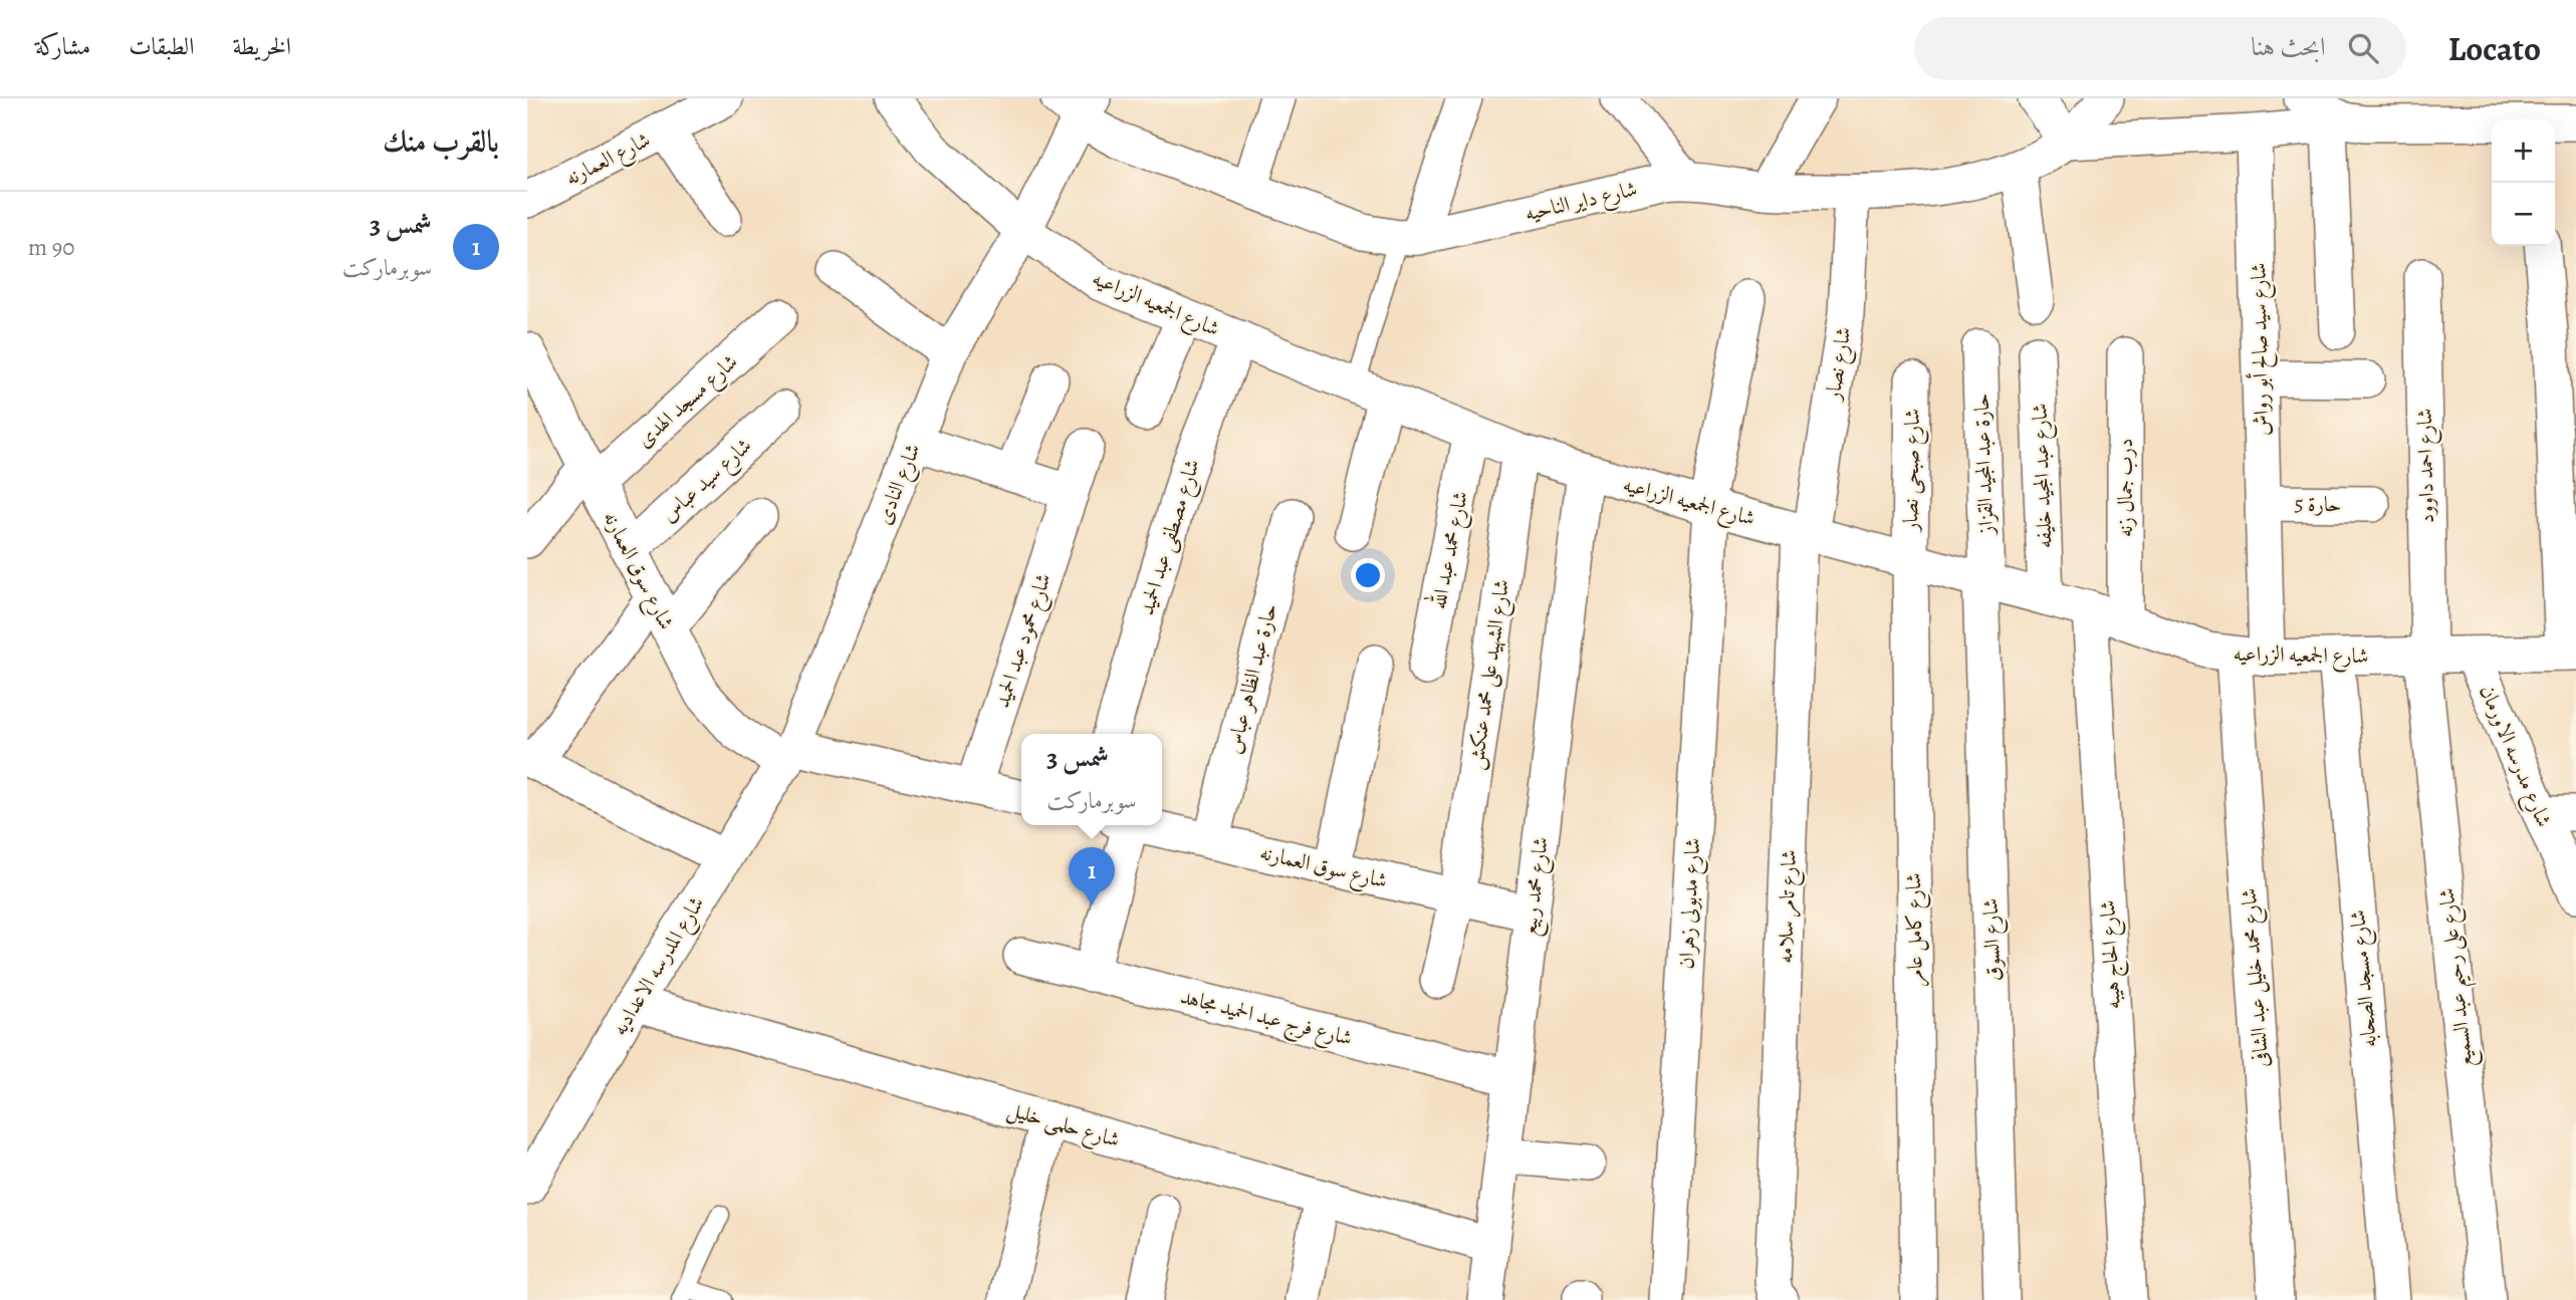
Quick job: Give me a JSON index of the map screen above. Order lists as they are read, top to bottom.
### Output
{
  "streets": {
    "street": [
      "شارع العمارنه",
      "شارع داير الناحيه",
      "شارع الجمعيه الزراعيه",
      "شارع سيد صالح أبو رواش",
      "شارع نصار",
      "شارع مسجد الهدى",
      "حارة عبد المجيد القزاز",
      "شارع احمد داوود",
      "شارع صبحى نصار",
      "شارع عبد المجيد خليفه",
      "شارع سيد عباس",
      "شارع النادى",
      "درب جمال زنه",
      "حارة 5",
      "شارع مصطفى عبد الحميد",
      "شارع محمد عبد الله",
      "شارع سوق العمارنه",
      "شارع محمود عبد الحميد",
      "شارع الشهيد على محمد عنكش",
      "حارة عبد الظاهر عباس",
      "شارع مدرسه الاورمان",
      "شارع محمد ربيع",
      "شارع مدبولى زهران",
      "شارع تامر سلامه",
      "شارع كامل عامر",
      "شارع السوق",
      "شارع الحاج هيبه",
      "شارع المدرسه الاعداديه",
      "شارع محمد خليل عبد الشافى",
      "شارع على رحيم عبد السميع",
      "شارع مسجد الصحابه",
      "شارع فرج عبد الحميد مجاهد",
      "شارع حلمى خليل"
    ]
  },
  "crossings": [
    ["شارع داير الناحيه", "شارع نصار"],
    ["شارع داير الناحيه", "شارع النادى"],
    ["شارع الجمعيه الزراعيه", "شارع سيد صالح أبو رواش"],
    ["شارع الجمعيه الزراعيه", "شارع نصار"],
    ["شارع الجمعيه الزراعيه", "حارة عبد المجيد القزاز"],
    ["شارع الجمعيه الزراعيه", "شارع احمد داوود"],
    ["شارع الجمعيه الزراعيه", "شارع صبحى نصار"],
    ["شارع الجمعيه الزراعيه", "شارع عبد المجيد خليفه"],
    ["شارع الجمعيه الزراعيه", "شارع النادى"],
    ["شارع الجمعيه الزراعيه", "درب جمال زنه"],
    ["شارع الجمعيه الزراعيه", "شارع مصطفى عبد الحميد"],
    ["شارع الجمعيه الزراعيه", "شارع محمد عبد الله"],
    ["شارع الجمعيه الزراعيه", "شارع الشهيد على محمد عنكش"],
    ["شارع الجمعيه الزراعيه", "شارع مدرسه الاورمان"],
    ["شارع الجمعيه الزراعيه", "شارع محمد ربيع"],
    ["شارع الجمعيه الزراعيه", "شارع مدبولى زهران"],
    ["شارع الجمعيه الزراعيه", "شارع تامر سلامه"],
    ["شارع الجمعيه الزراعيه", "شارع كامل عامر"],
    ["شارع الجمعيه الزراعيه", "شارع السوق"],
    ["شارع الجمعيه الزراعيه", "شارع الحاج هيبه"],
    ["شارع الجمعيه الزراعيه", "شارع محمد خليل عبد الشافى"],
    ["شارع الجمعيه الزراعيه", "شارع على رحيم عبد السميع"],
    ["شارع الجمعيه الزراعيه", "شارع مسجد الصحابه"],
    ["شارع سيد صالح أبو رواش", "حارة 5"],
    ["شارع سيد صالح أبو رواش", "شارع محمد خليل عبد الشافى"],
    ["شارع نصار", "شارع تامر سلامه"],
    ["شارع مسجد الهدى", "شارع سوق العمارنه"],
    ["حارة عبد المجيد القزاز", "شارع السوق"],
    ["شارع احمد داوود", "شارع على رحيم عبد السميع"],
    ["شارع صبحى نصار", "شارع كامل عامر"],
    ["شارع سيد عباس", "شارع سوق العمارنه"],
    ["شارع النادى", "شارع سوق العمارنه"],
    ["شارع النادى", "شارع المدرسه الاعداديه"],
    ["شارع سوق العمارنه", "شارع محمود عبد الحميد"],
    ["شارع سوق العمارنه", "شارع الشهيد على محمد عنكش"],
    ["شارع سوق العمارنه", "حارة عبد الظاهر عباس"],
    ["شارع سوق العمارنه", "شارع محمد ربيع"],
    ["شارع سوق العمارنه", "شارع المدرسه الاعداديه"],
    ["شارع محمد ربيع", "شارع فرج عبد الحميد مجاهد"],
    ["شارع محمد ربيع", "شارع حلمى خليل"],
    ["شارع المدرسه الاعداديه", "شارع حلمى خليل"]
  ],
  "page": {
    "header": "Locato",
    "search": "ابحث هنا",
    "nav": ["الخريطة", "الطبقات", "مشاركة"],
    "heading": "بالقرب منك",
    "map_buttons": ["+", "−"],
    "list": [
      {
        "mark": "1",
        "name": "شمس 3",
        "note": "سوبرماركت",
        "value": "90 m"
      }
    ],
    "popup": ["شمس 3", "سوبرماركت"],
    "pins": "1"
  }
}
